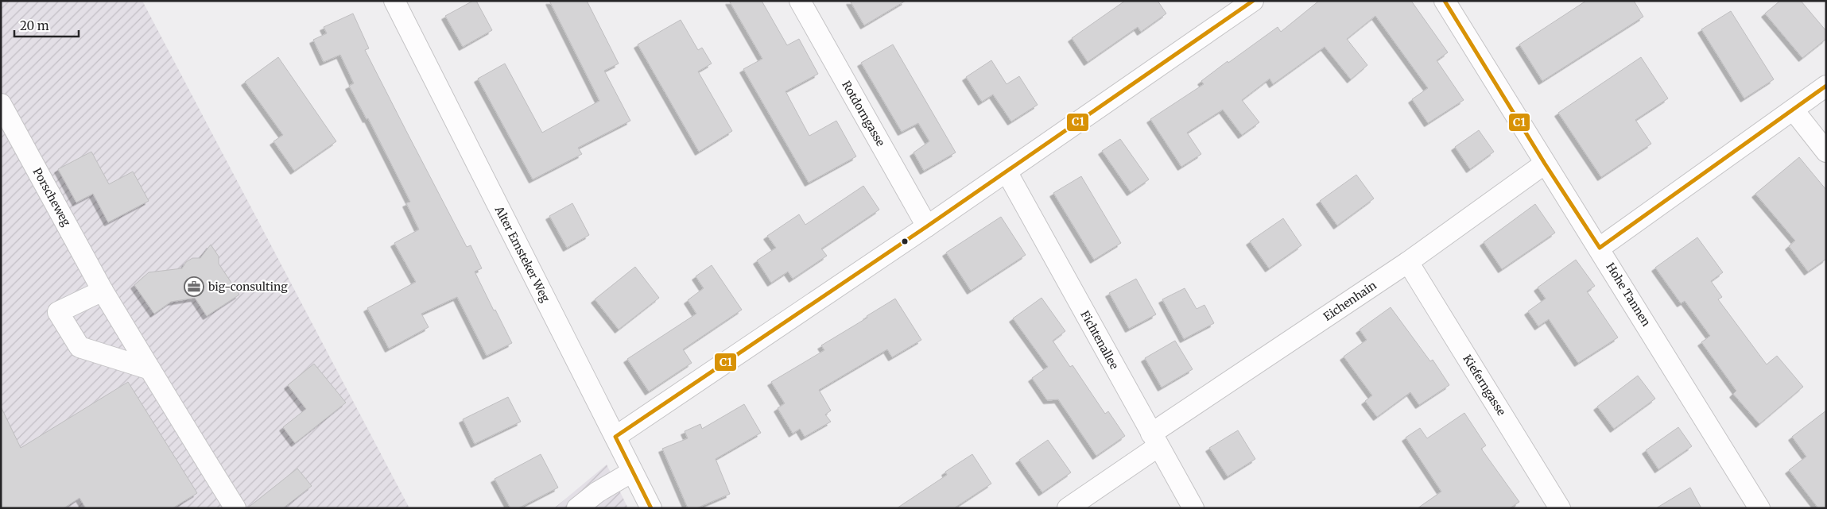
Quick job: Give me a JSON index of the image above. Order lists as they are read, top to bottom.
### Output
{
  "streets": {
    "street": [
      "Rotdorngasse",
      "Porscheweg",
      "Alter Emsteker Weg",
      "Hohe Tannen",
      "Eichenhain",
      "Fichtenallee",
      "Kieferngasse"
    ]
  },
  "crossings": [
    ["Hohe Tannen", "Eichenhain"],
    ["Eichenhain", "Fichtenallee"],
    ["Eichenhain", "Kieferngasse"]
  ],
  "places": {
    "office": ["big-consulting"]
  },
  "lines": ["transit line C1"],
  "scale_bar": "20 m"
}
